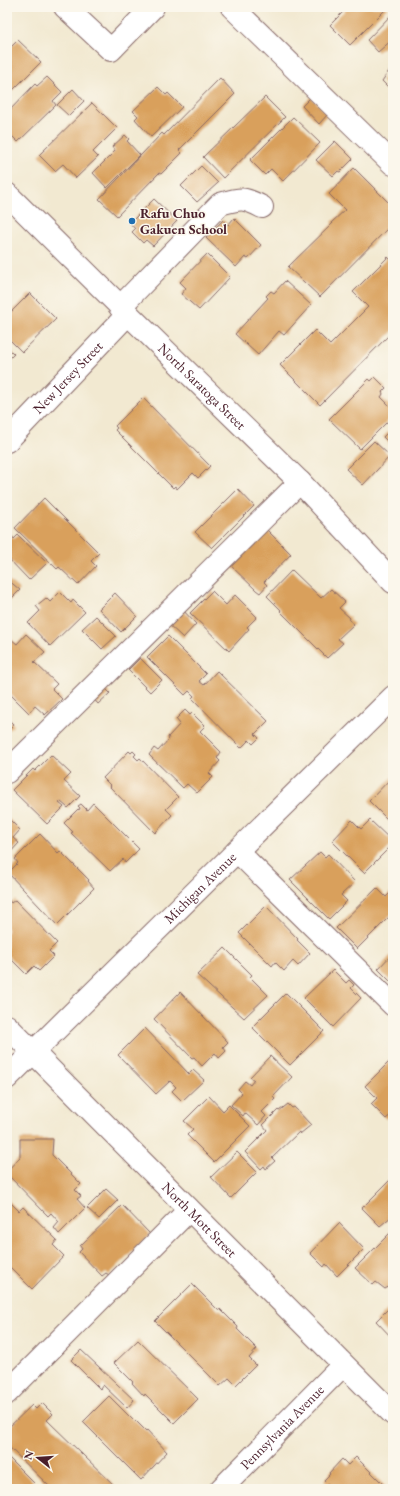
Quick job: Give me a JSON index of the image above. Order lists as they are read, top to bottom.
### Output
{
  "streets": {
    "street": [
      "New Jersey Street",
      "North Saratoga Street",
      "Michigan Avenue",
      "North Mott Street",
      "Pennsylvania Avenue"
    ]
  },
  "crossings": [
    ["New Jersey Street", "North Saratoga Street"],
    ["Michigan Avenue", "North Mott Street"],
    ["North Mott Street", "Pennsylvania Avenue"]
  ],
  "places": ["Rafu Chuo Gakuen School"],
  "north": "left"
}
